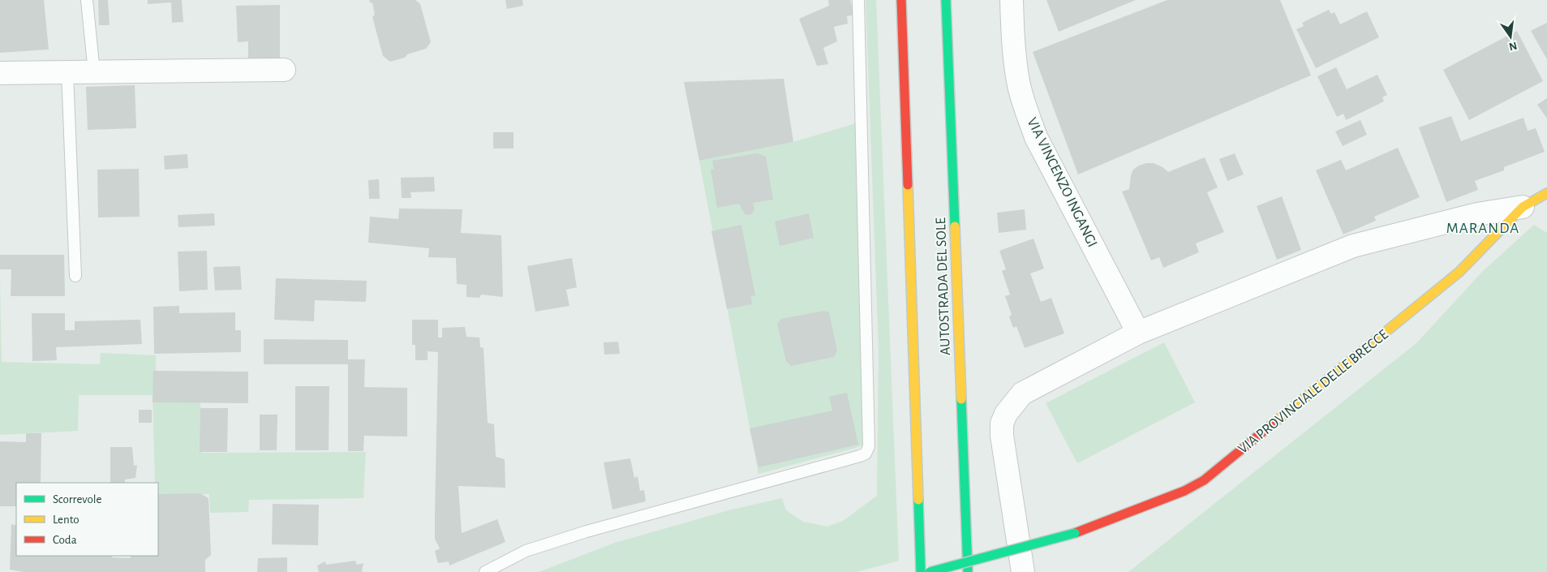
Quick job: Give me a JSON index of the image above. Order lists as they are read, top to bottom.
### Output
{
  "streets": {
    "main road": ["AUTOSTRADA DEL SOLE", "VIA PROVINCIALE DELLE BRECCE"],
    "street": ["VIA VINCENZO INGANGI"]
  },
  "crossings": [
    ["VIA VINCENZO INGANGI", "VIA PROVINCIALE DELLE BRECCE"]
  ],
  "districts": ["MARANDA"],
  "legend": ["Scorrevole", "Lento", "Coda"],
  "north": "bottom"
}
